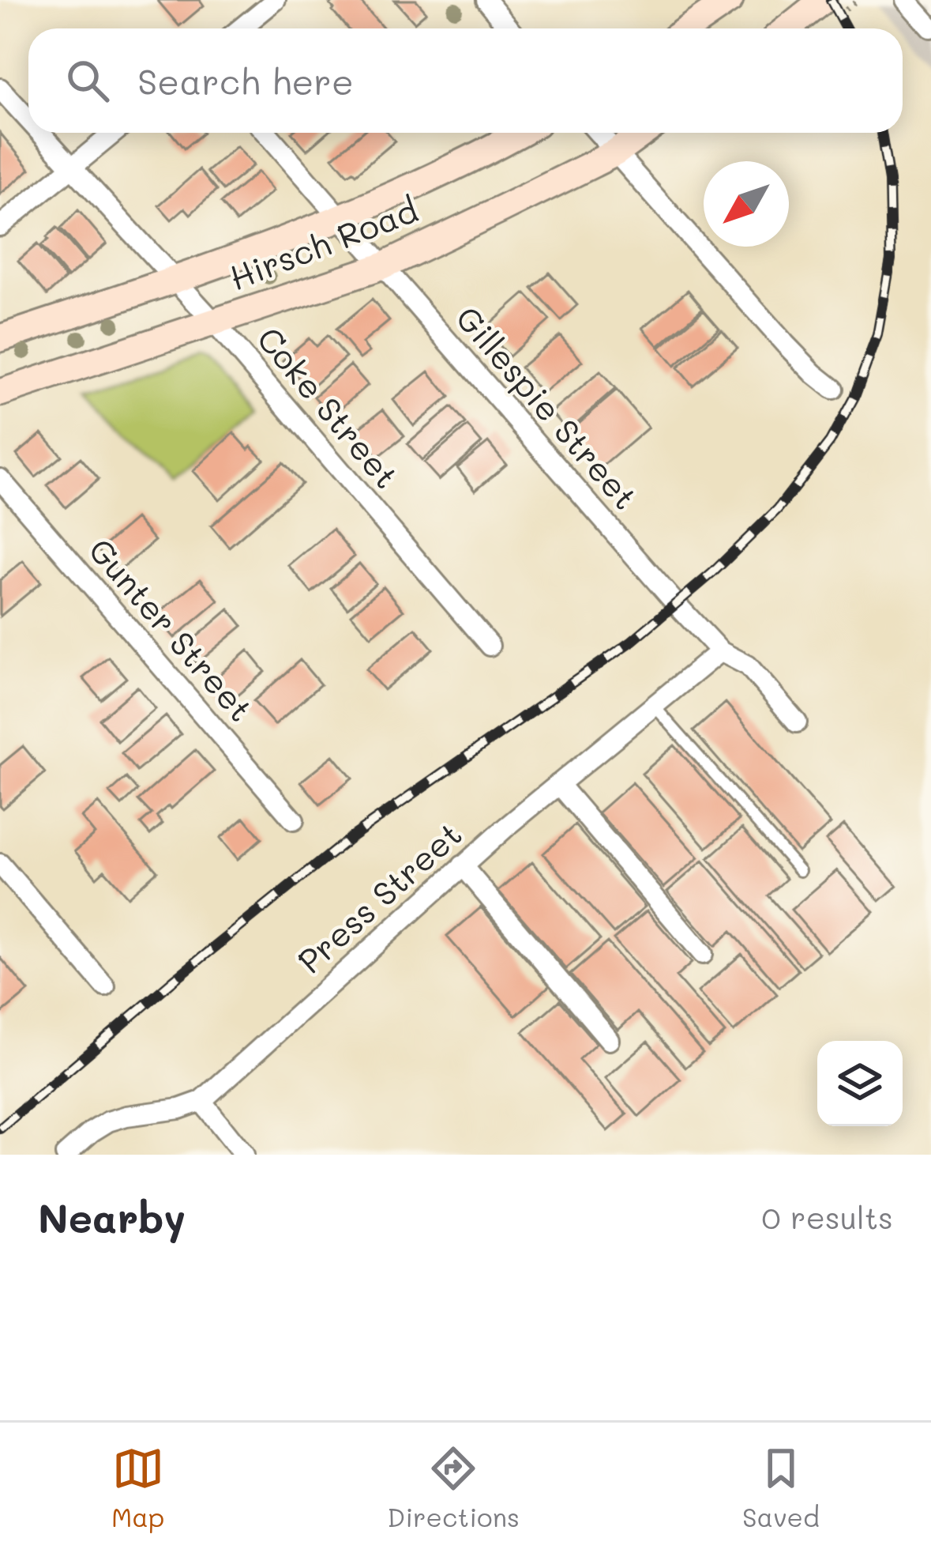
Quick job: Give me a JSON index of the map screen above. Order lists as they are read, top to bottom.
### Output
{
  "streets": {
    "main road": ["Hirsch Road"],
    "street": [
      "Coke Street",
      "Gillespie Street",
      "Gunter Street",
      "Press Street"
    ]
  },
  "crossings": [
    ["Hirsch Road", "Coke Street"],
    ["Hirsch Road", "Gillespie Street"],
    ["Gillespie Street", "Press Street"]
  ],
  "north": "bottom left",
  "page": {
    "search": "Search here",
    "heading": ["Nearby", "0 results"],
    "nav": ["Map", "Directions", "Saved"]
  }
}
